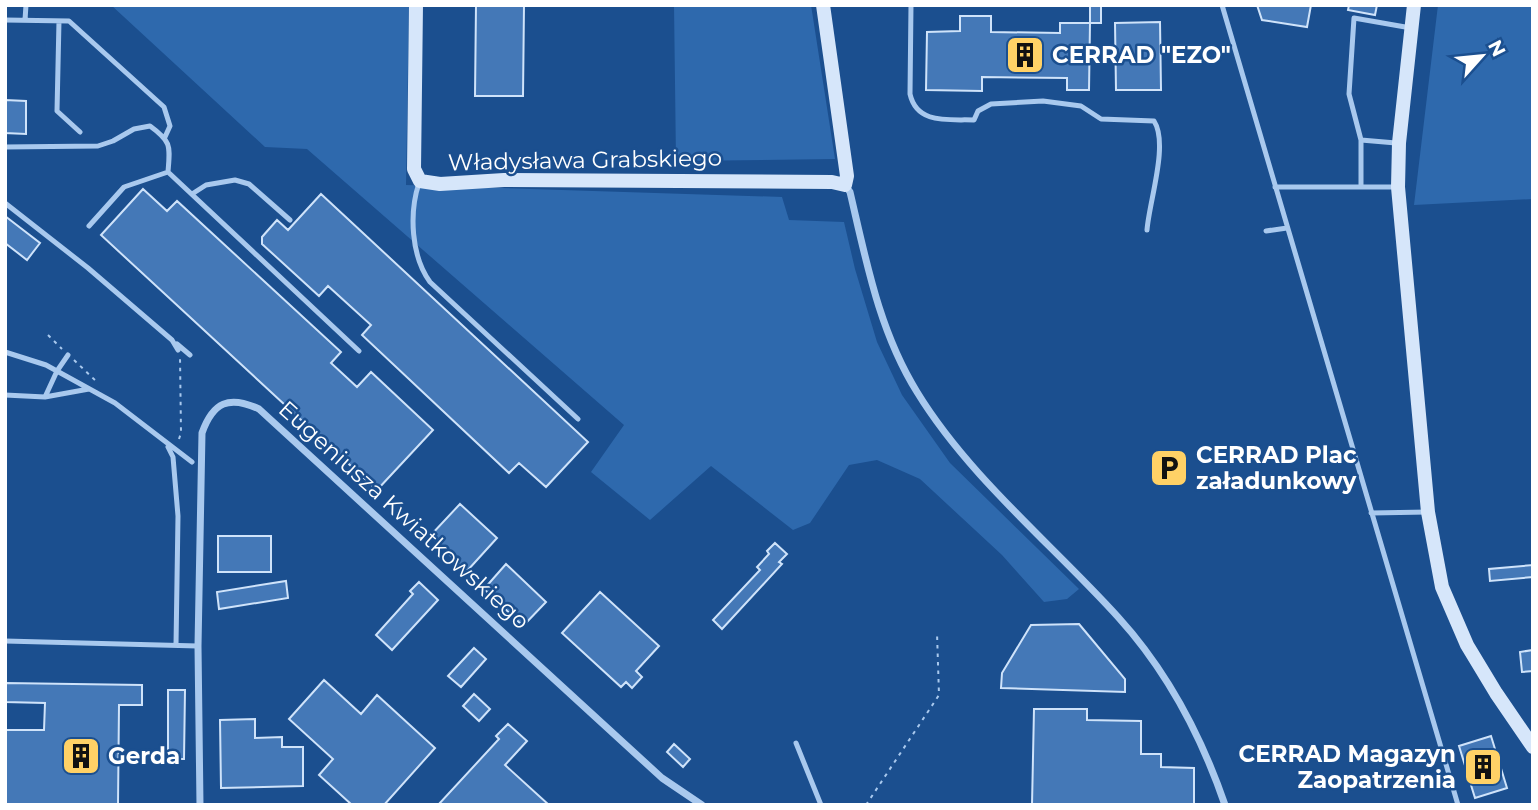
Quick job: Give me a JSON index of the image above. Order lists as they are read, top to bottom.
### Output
{
  "streets": {
    "street": ["Władysława Grabskiego", "Eugeniusza Kwiatkowskiego"]
  },
  "places": {
    "building": ["CERRAD \"EZO\"", "Gerda", "CERRAD Magazyn Zaopatrzenia"],
    "parking": ["CERRAD Plac załadunkowy"]
  },
  "north": "top right"
}
